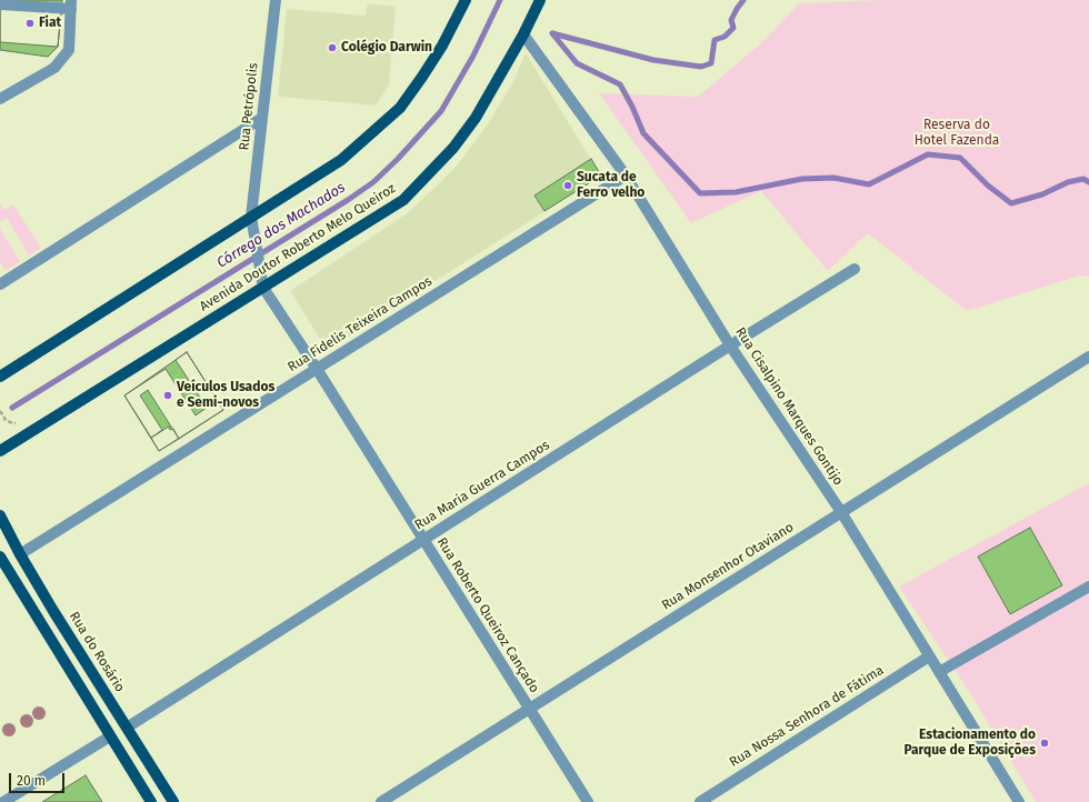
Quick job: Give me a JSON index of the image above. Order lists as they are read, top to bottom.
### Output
{
  "streets": {
    "main road": ["Avenida Doutor Roberto Melo Queiroz", "Rua do Rosário"],
    "street": [
      "Rua Petrópolis",
      "Rua Fidelis Teixeira Campos",
      "Rua Cisalpino Marques Gontijo",
      "Rua Maria Guerra Campos",
      "Rua Monsenhor Otaviano",
      "Rua Roberto Queiroz Cançado",
      "Rua Nossa Senhora de Fátima"
    ]
  },
  "crossings": [
    ["Rua Petrópolis", "Avenida Doutor Roberto Melo Queiroz"],
    ["Rua Petrópolis", "Rua Roberto Queiroz Cançado"],
    ["Avenida Doutor Roberto Melo Queiroz", "Rua Cisalpino Marques Gontijo"],
    ["Avenida Doutor Roberto Melo Queiroz", "Rua Roberto Queiroz Cançado"],
    ["Rua Fidelis Teixeira Campos", "Rua Cisalpino Marques Gontijo"],
    ["Rua Fidelis Teixeira Campos", "Rua Roberto Queiroz Cançado"],
    ["Rua Fidelis Teixeira Campos", "Rua do Rosário"],
    ["Rua Cisalpino Marques Gontijo", "Rua Maria Guerra Campos"],
    ["Rua Cisalpino Marques Gontijo", "Rua Monsenhor Otaviano"],
    ["Rua Cisalpino Marques Gontijo", "Rua Nossa Senhora de Fátima"],
    ["Rua Maria Guerra Campos", "Rua Roberto Queiroz Cançado"],
    ["Rua Maria Guerra Campos", "Rua do Rosário"],
    ["Rua Monsenhor Otaviano", "Rua Roberto Queiroz Cançado"]
  ],
  "water": ["Córrego dos Machados"],
  "parks": ["Reserva do Hotel Fazenda"],
  "places": [
    "Fiat",
    "Colégio Darwin",
    "Sucata de Ferro velho",
    "Veículos Usados e Semi-novos",
    "Estacionamento do Parque de Exposições"
  ],
  "scale_bar": "20 m"
}
